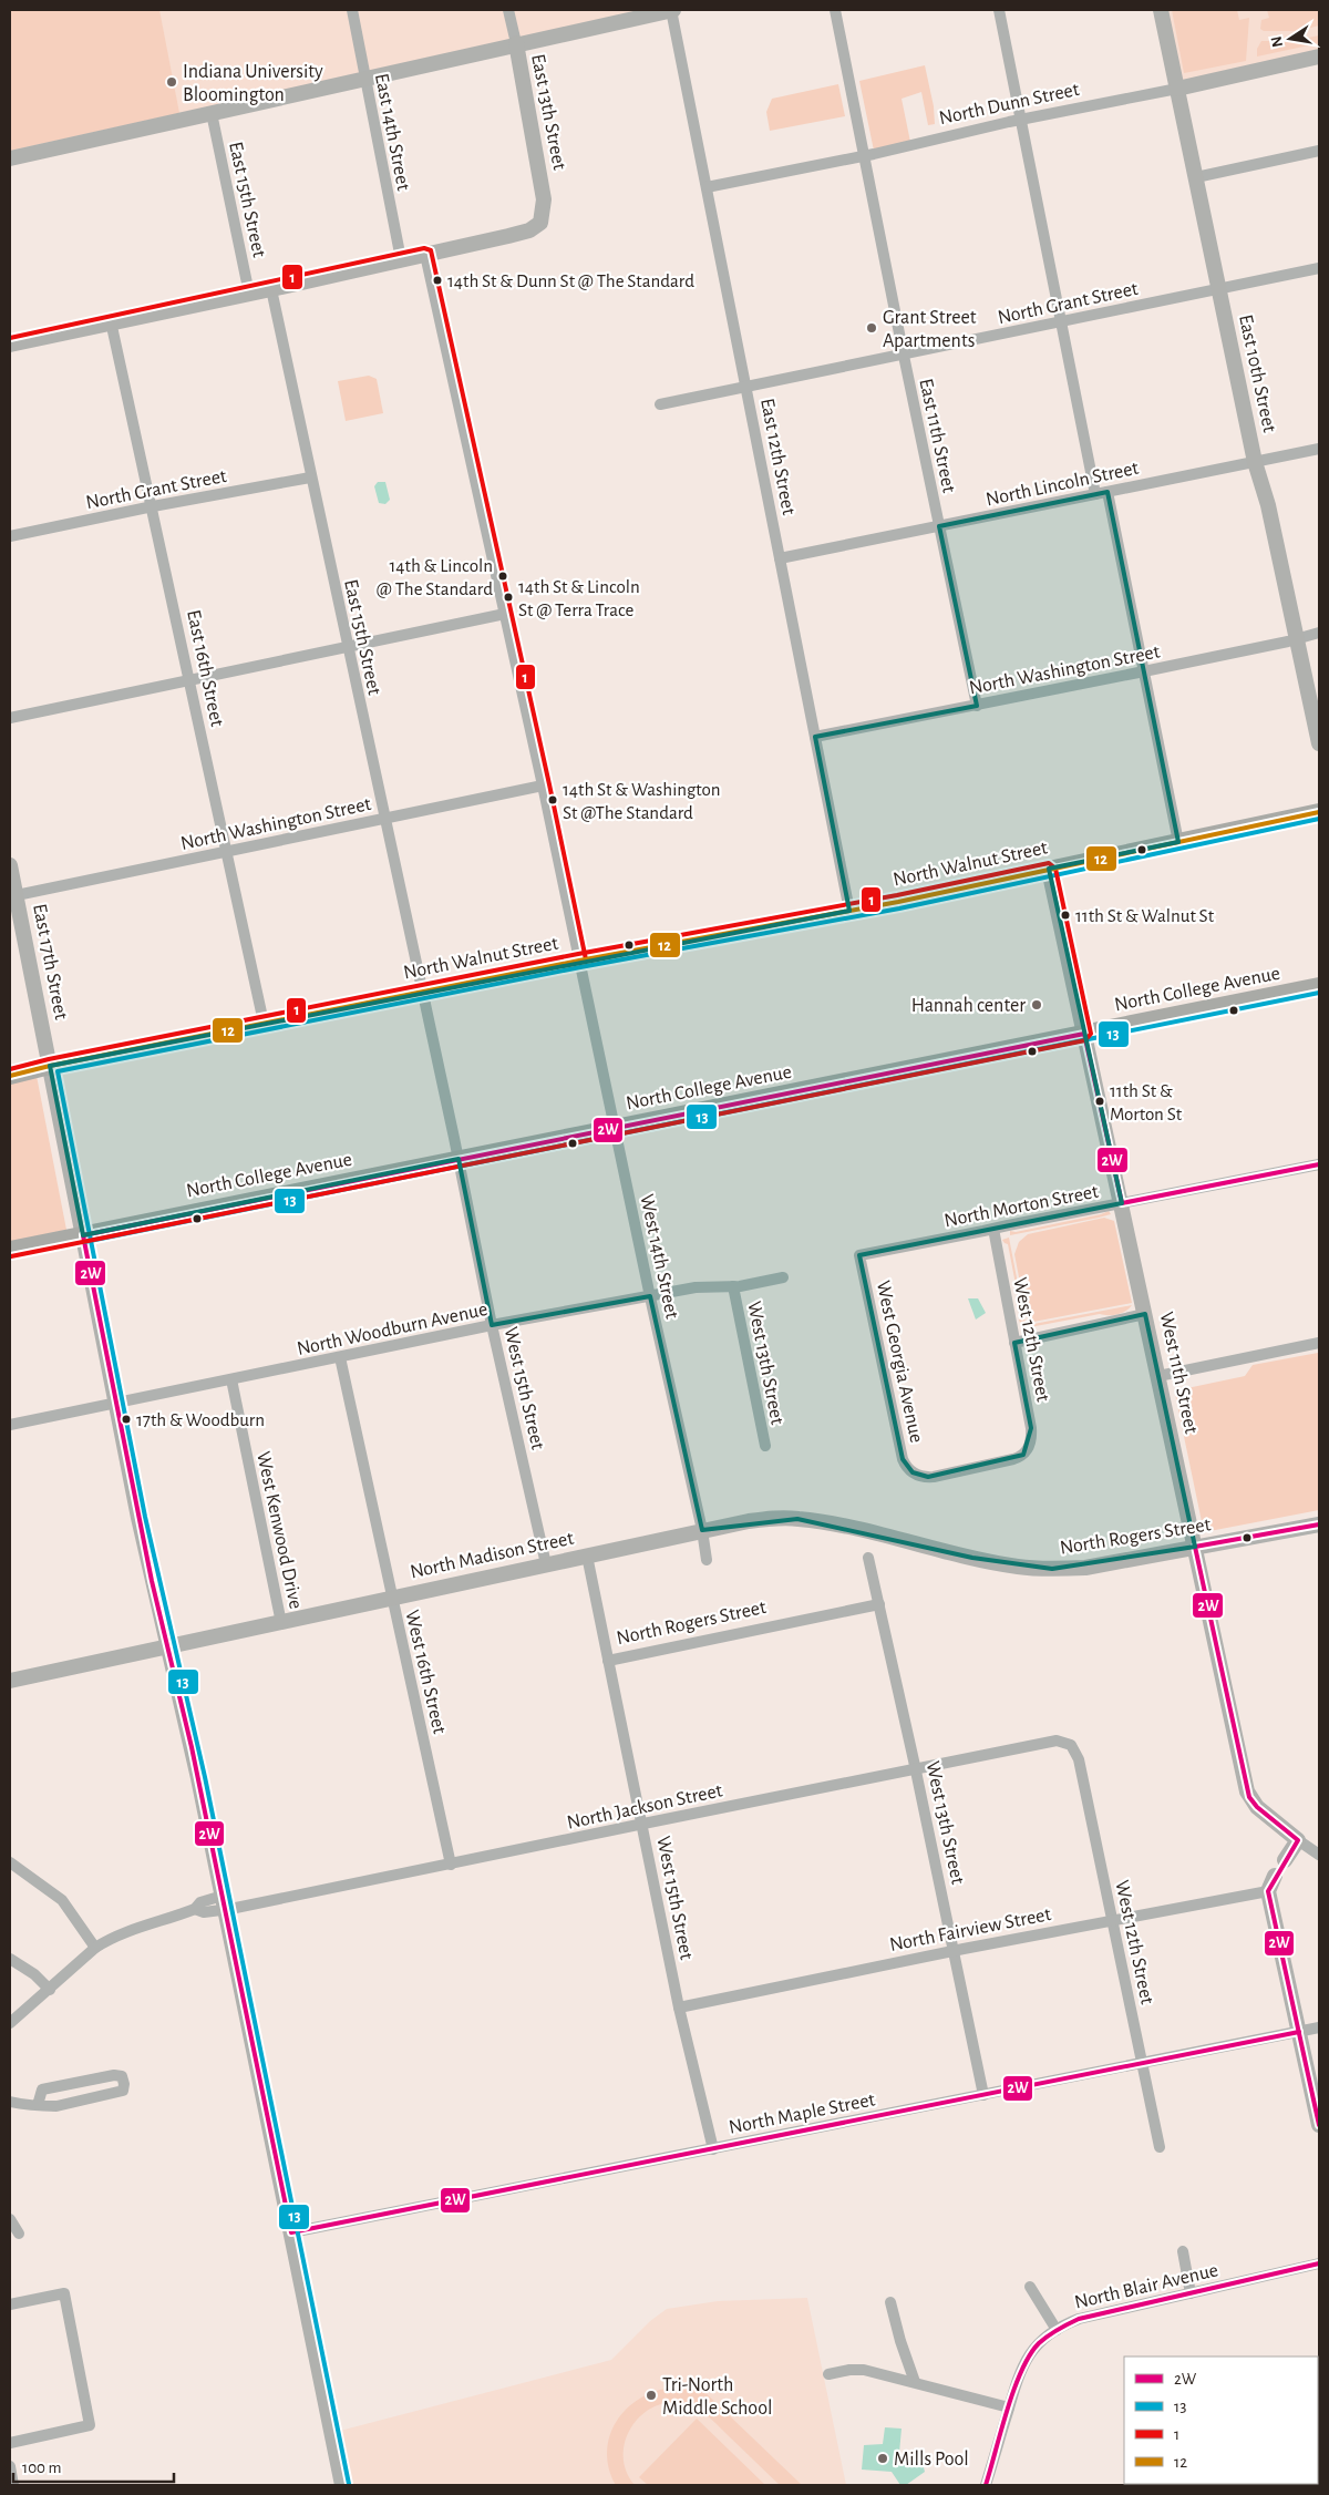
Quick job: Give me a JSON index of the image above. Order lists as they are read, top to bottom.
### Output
{
  "streets": {
    "main road": ["North Walnut Street", "North College Avenue"],
    "street": [
      "North Dunn Street",
      "East 13th Street",
      "East 14th Street",
      "East 15th Street",
      "North Grant Street",
      "East 10th Street",
      "East 11th Street",
      "East 12th Street",
      "North Lincoln Street",
      "East 16th Street",
      "North Washington Street",
      "East 17th Street",
      "North Morton Street",
      "West 14th Street",
      "North Woodburn Avenue",
      "West 12th Street",
      "West Georgia Avenue",
      "West 13th Street",
      "West 11th Street",
      "West 15th Street",
      "West Kenwood Drive",
      "North Rogers Street",
      "North Madison Street",
      "West 16th Street",
      "North Jackson Street",
      "North Fairview Street",
      "North Maple Street",
      "North Blair Avenue"
    ]
  },
  "crossings": [
    ["North Dunn Street", "East 10th Street"],
    ["North Dunn Street", "East 11th Street"],
    ["North Dunn Street", "East 12th Street"],
    ["East 15th Street", "North Grant Street"],
    ["East 15th Street", "North Washington Street"],
    ["East 15th Street", "North Walnut Street"],
    ["East 15th Street", "West 15th Street"],
    ["North Grant Street", "East 10th Street"],
    ["North Grant Street", "East 11th Street"],
    ["North Grant Street", "East 12th Street"],
    ["North Grant Street", "East 16th Street"],
    ["East 10th Street", "North Lincoln Street"],
    ["East 10th Street", "North Washington Street"],
    ["East 11th Street", "North Lincoln Street"],
    ["East 11th Street", "North Washington Street"],
    ["East 12th Street", "North Lincoln Street"],
    ["East 12th Street", "North Washington Street"],
    ["East 12th Street", "North Walnut Street"],
    ["East 16th Street", "North Washington Street"],
    ["East 16th Street", "North Walnut Street"],
    ["North Washington Street", "East 17th Street"],
    ["North Walnut Street", "East 17th Street"],
    ["North Walnut Street", "West 14th Street"],
    ["North Walnut Street", "West 11th Street"],
    ["North Walnut Street", "West 15th Street"],
    ["East 17th Street", "North College Avenue"],
    ["East 17th Street", "North Woodburn Avenue"],
    ["East 17th Street", "North Madison Street"],
    ["East 17th Street", "North Jackson Street"],
    ["East 17th Street", "North Maple Street"],
    ["North College Avenue", "West 14th Street"],
    ["North College Avenue", "West 11th Street"],
    ["North College Avenue", "West 15th Street"],
    ["North Morton Street", "West 12th Street"],
    ["North Morton Street", "West Georgia Avenue"],
    ["North Morton Street", "West 11th Street"],
    ["West 14th Street", "North Woodburn Avenue"],
    ["West 14th Street", "North Madison Street"],
    ["North Woodburn Avenue", "West 13th Street"],
    ["North Woodburn Avenue", "West 15th Street"],
    ["North Woodburn Avenue", "West Kenwood Drive"],
    ["North Woodburn Avenue", "West 16th Street"],
    ["West 12th Street", "West Georgia Avenue"],
    ["West 12th Street", "North Jackson Street"],
    ["West 12th Street", "North Fairview Street"],
    ["West 12th Street", "North Maple Street"],
    ["West 13th Street", "North Rogers Street"],
    ["West 13th Street", "North Jackson Street"],
    ["West 13th Street", "North Fairview Street"],
    ["West 13th Street", "North Maple Street"],
    ["West 11th Street", "North Rogers Street"],
    ["West 15th Street", "North Rogers Street"],
    ["West 15th Street", "North Madison Street"],
    ["West 15th Street", "North Jackson Street"],
    ["West 15th Street", "North Fairview Street"],
    ["West 15th Street", "North Maple Street"],
    ["West Kenwood Drive", "North Madison Street"],
    ["North Rogers Street", "North Madison Street"],
    ["North Madison Street", "West 16th Street"],
    ["West 16th Street", "North Jackson Street"]
  ],
  "places": [
    "Indiana University Bloomington",
    "14th St & Dunn St @ The Standard",
    "Grant Street Apartments",
    "14th & Lincoln @ The Standard",
    "14th St & Lincoln St @ Terra Trace",
    "14th St & Washington St @The Standard",
    "11th St & Walnut St",
    "Hannah center",
    "11th St & Morton St",
    "17th & Woodburn",
    "Tri-North Middle School",
    "Mills Pool"
  ],
  "lines": [
    "transit line 1",
    "transit line 12",
    "transit line 13",
    "transit line 2W"
  ],
  "legend": [
    "2W",
    "13",
    "1",
    "12"
  ],
  "scale_bar": "100 m",
  "north": "left"
}
